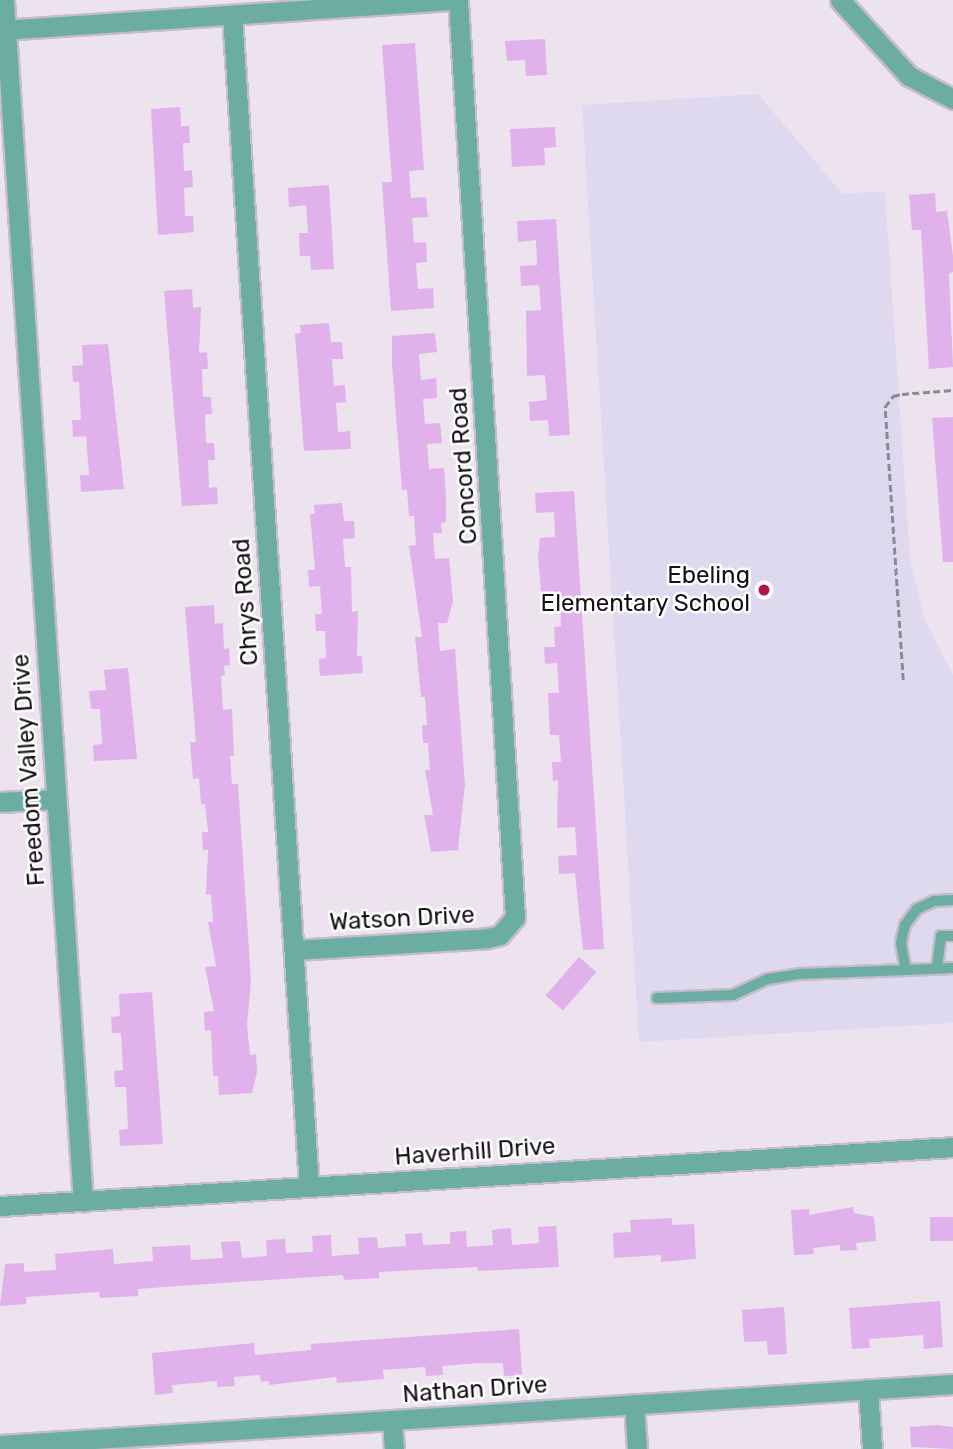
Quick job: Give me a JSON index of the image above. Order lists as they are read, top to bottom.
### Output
{
  "streets": {
    "street": [
      "Concord Road",
      "Chrys Road",
      "Freedom Valley Drive",
      "Watson Drive",
      "Haverhill Drive",
      "Nathan Drive"
    ]
  },
  "crossings": [
    ["Concord Road", "Watson Drive"],
    ["Chrys Road", "Watson Drive"],
    ["Chrys Road", "Haverhill Drive"],
    ["Freedom Valley Drive", "Haverhill Drive"]
  ],
  "places": ["Ebeling Elementary School"]
}
